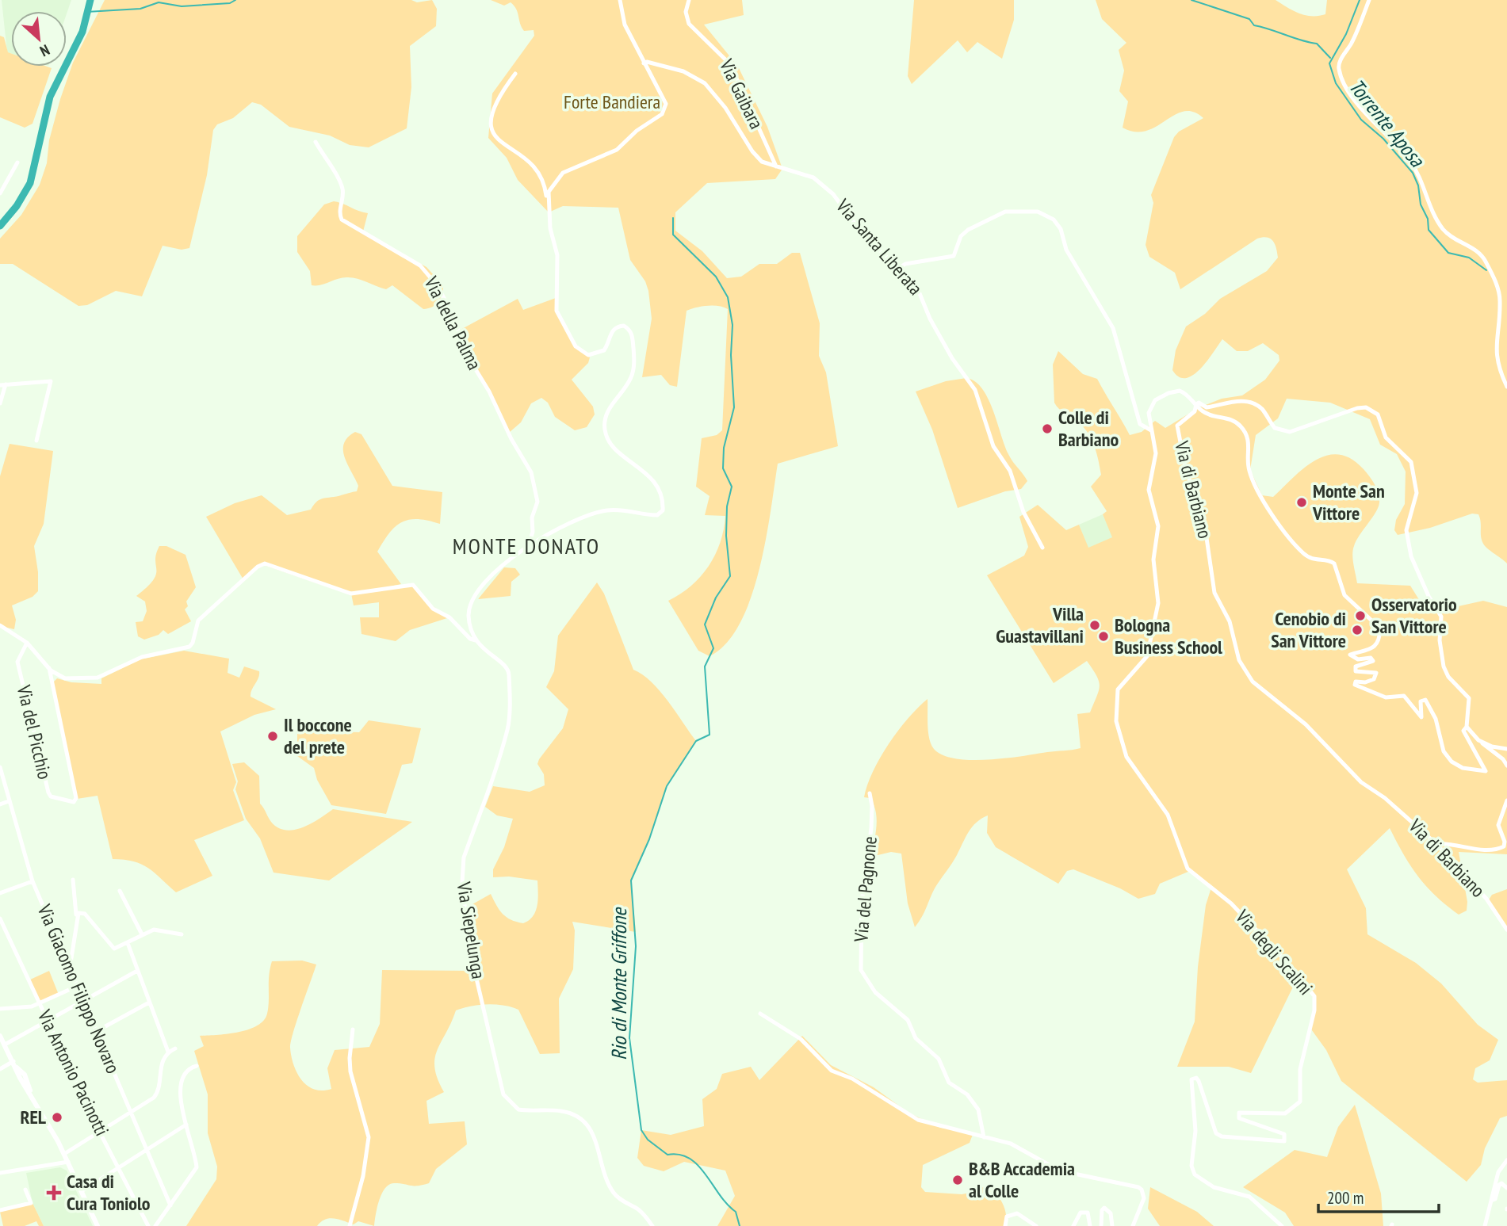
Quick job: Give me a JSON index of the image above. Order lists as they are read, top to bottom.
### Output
{
  "streets": {
    "street": [
      "Via Gaibara",
      "Via Santa Liberata",
      "Via della Palma",
      "Via di Barbiano",
      "Via del Picchio",
      "Via del Pagnone",
      "Via Siepelunga",
      "Via degli Scalini",
      "Via Giacomo Filippo Novaro",
      "Via Antonio Pacinotti"
    ]
  },
  "crossings": [
    ["Via Gaibara", "Via Santa Liberata"],
    ["Via Santa Liberata", "Via di Barbiano"],
    ["Via di Barbiano", "Via degli Scalini"],
    ["Via del Picchio", "Via Siepelunga"]
  ],
  "districts": ["MONTE DONATO"],
  "water": ["Torrente Aposa", "Rio di Monte Griffone"],
  "parks": ["Forte Bandiera"],
  "places": {
    "other": [
      "Colle di Barbiano",
      "Monte San Vittore",
      "Osservatorio San Vittore",
      "Villa Guastavillani",
      "Cenobio di San Vittore",
      "Bologna Business School",
      "Il boccone del prete",
      "REL",
      "B&B Accademia al Colle"
    ],
    "health": ["Casa di Cura Toniolo"]
  },
  "scale_bar": "200 m",
  "north": "bottom right"
}
